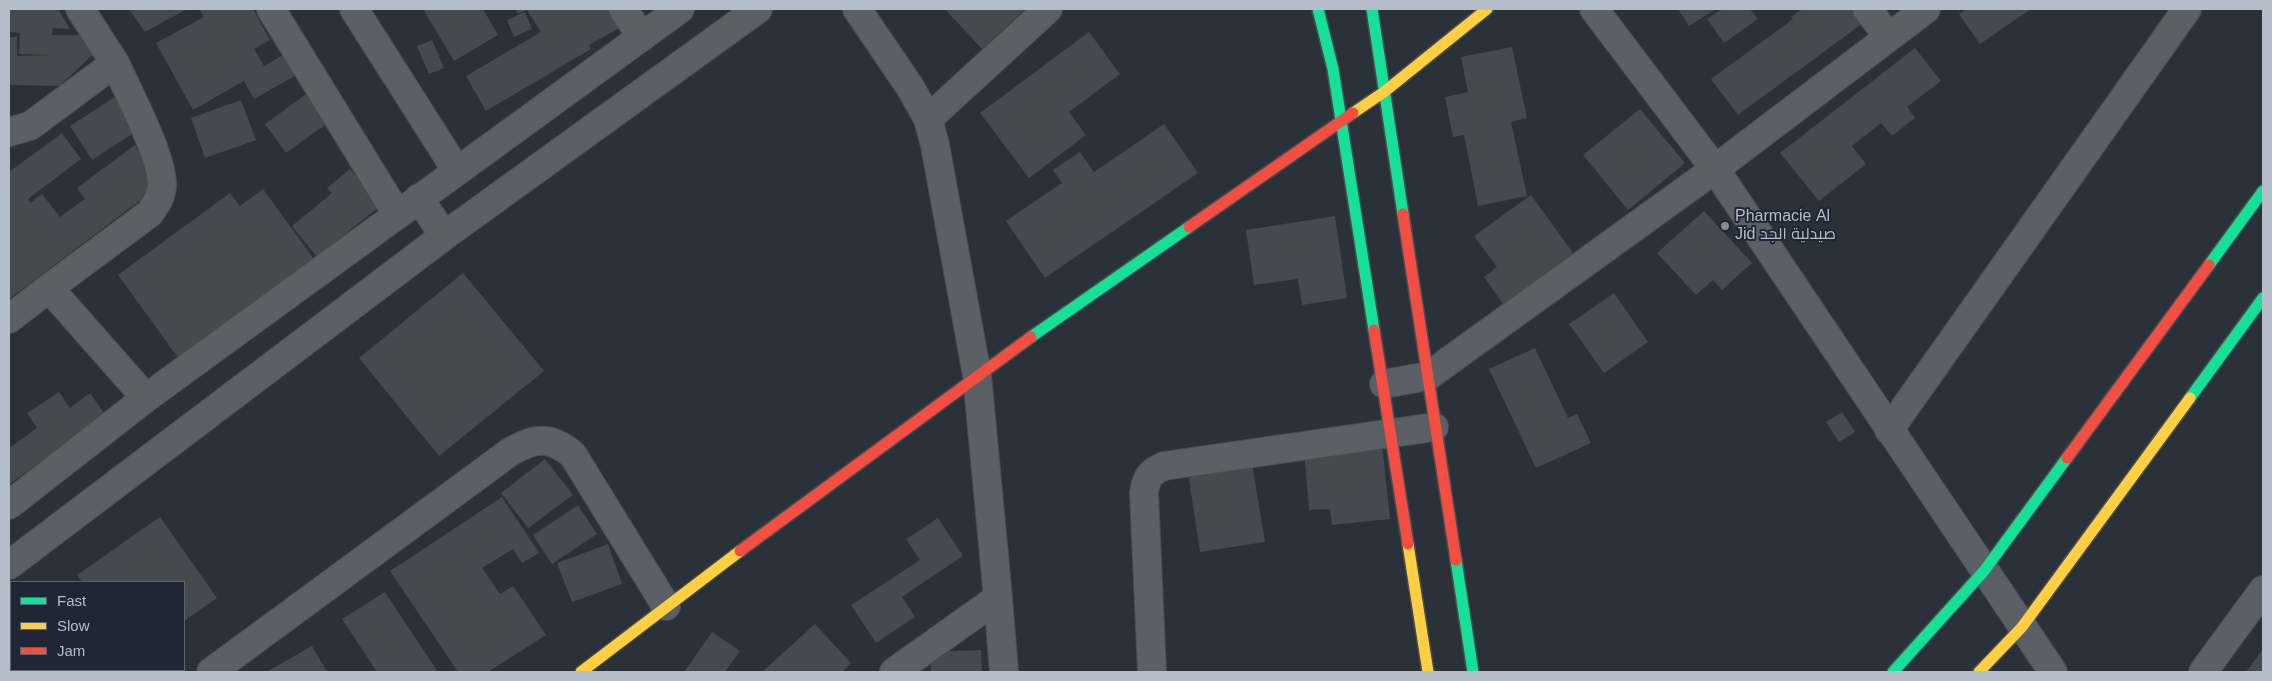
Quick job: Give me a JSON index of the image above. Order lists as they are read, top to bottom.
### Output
{
  "places": ["Pharmacie Al Jid صيدلية الجد"],
  "legend": ["Fast", "Slow", "Jam"]
}
